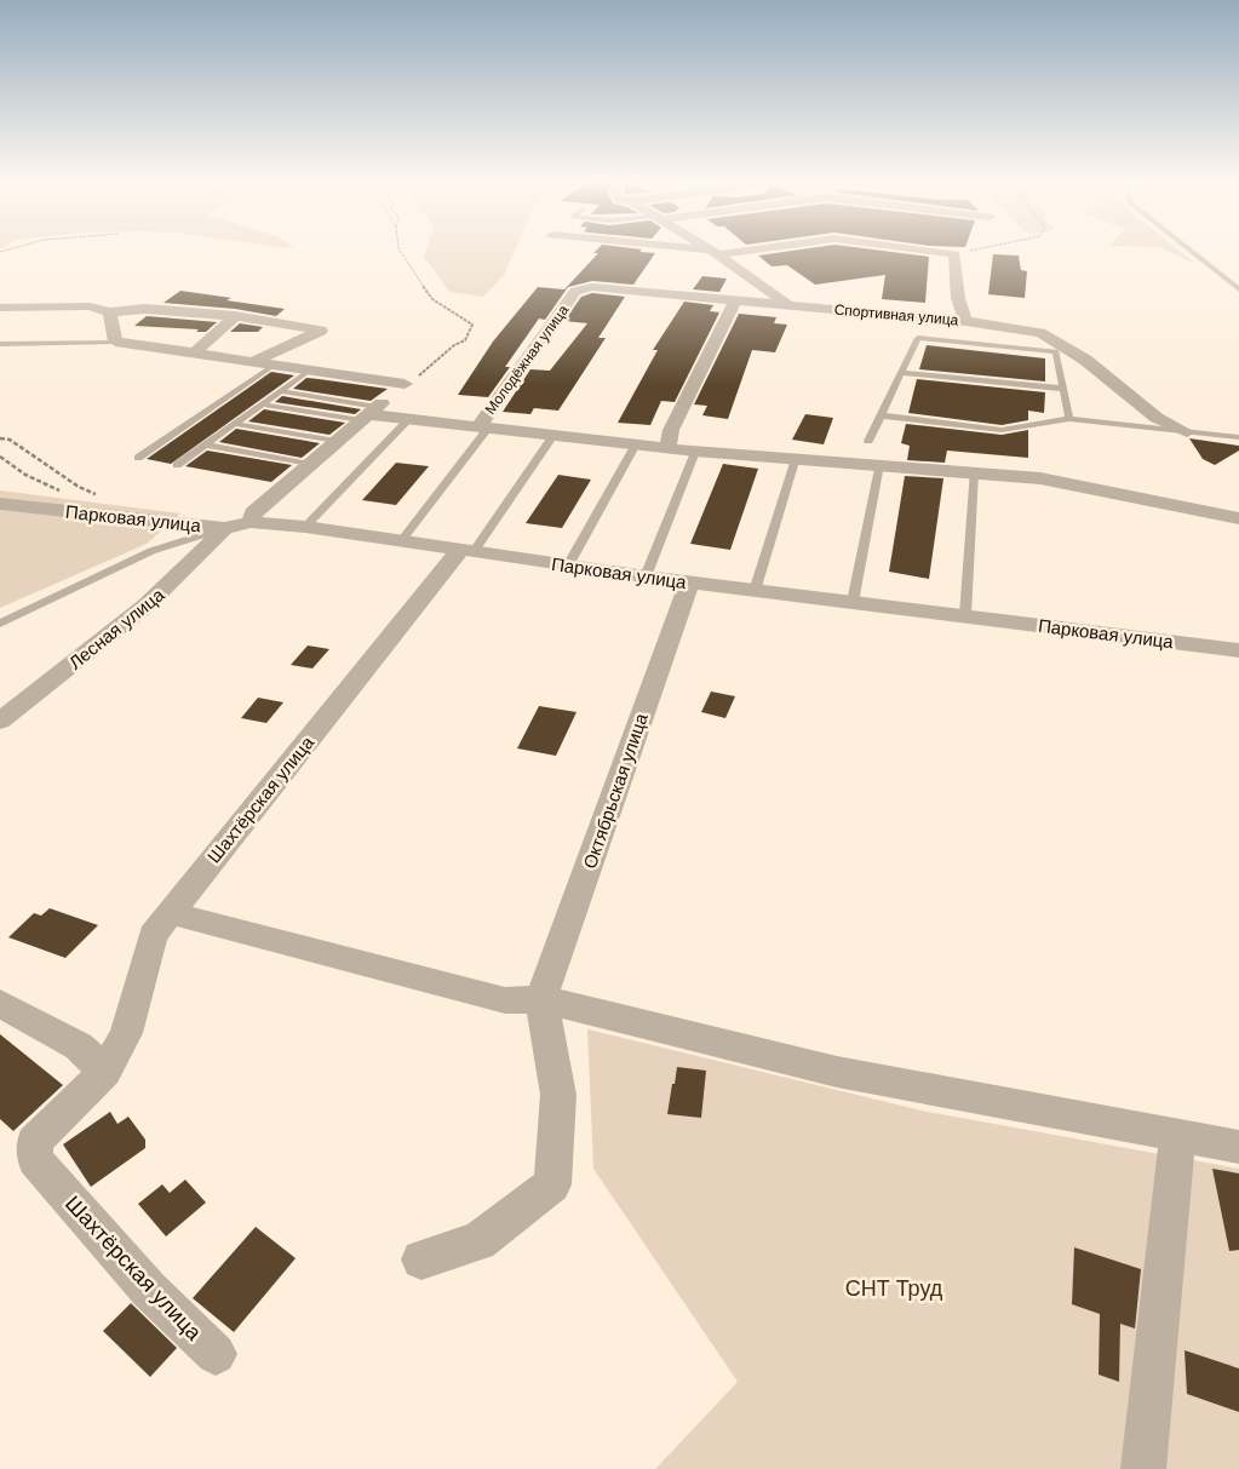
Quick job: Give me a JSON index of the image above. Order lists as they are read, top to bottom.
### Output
{
  "streets": {
    "street": [
      "Спортивная улица",
      "Молодёжная улица",
      "Парковая улица",
      "Лесная улица",
      "Октябрьская улица",
      "Шахтёрская улица"
    ]
  },
  "crossings": [
    ["Спортивная улица", "Молодёжная улица"],
    ["Парковая улица", "Лесная улица"],
    ["Парковая улица", "Октябрьская улица"],
    ["Парковая улица", "Шахтёрская улица"]
  ],
  "parks": ["СНТ Труд"]
}
